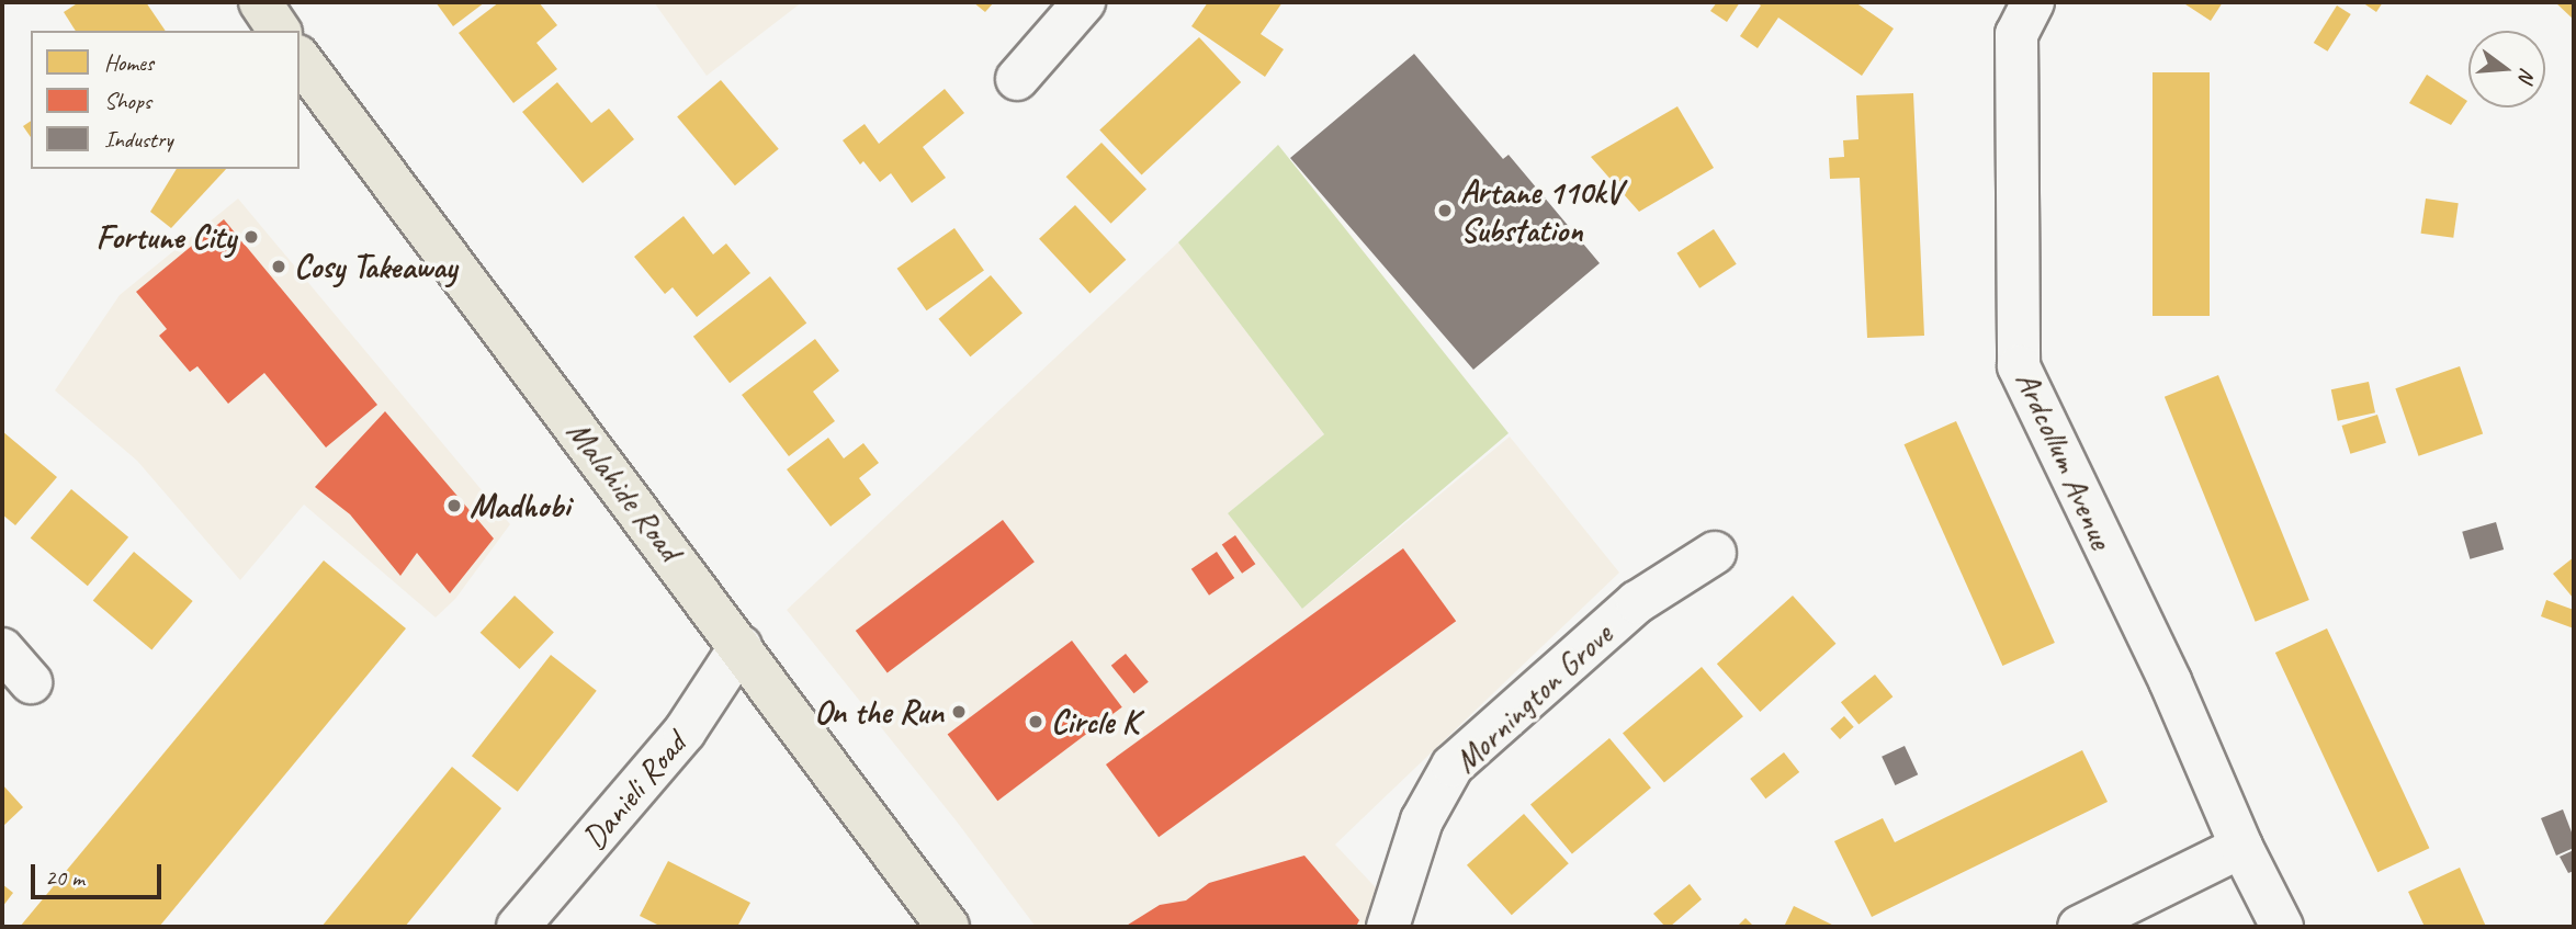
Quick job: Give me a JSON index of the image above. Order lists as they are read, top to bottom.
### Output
{
  "streets": {
    "main road": ["Malahide Road"],
    "street": ["Ardcollum Avenue", "Mornington Grove", "Danieli Road"]
  },
  "crossings": [
    ["Malahide Road", "Danieli Road"]
  ],
  "places": [
    "Artane 110kV Substation",
    "Fortune City",
    "Cosy Takeaway",
    "Madhobi",
    "On the Run",
    "Circle K"
  ],
  "legend": ["Homes", "Shops", "Industry"],
  "scale_bar": "20 m",
  "north": "right"
}
